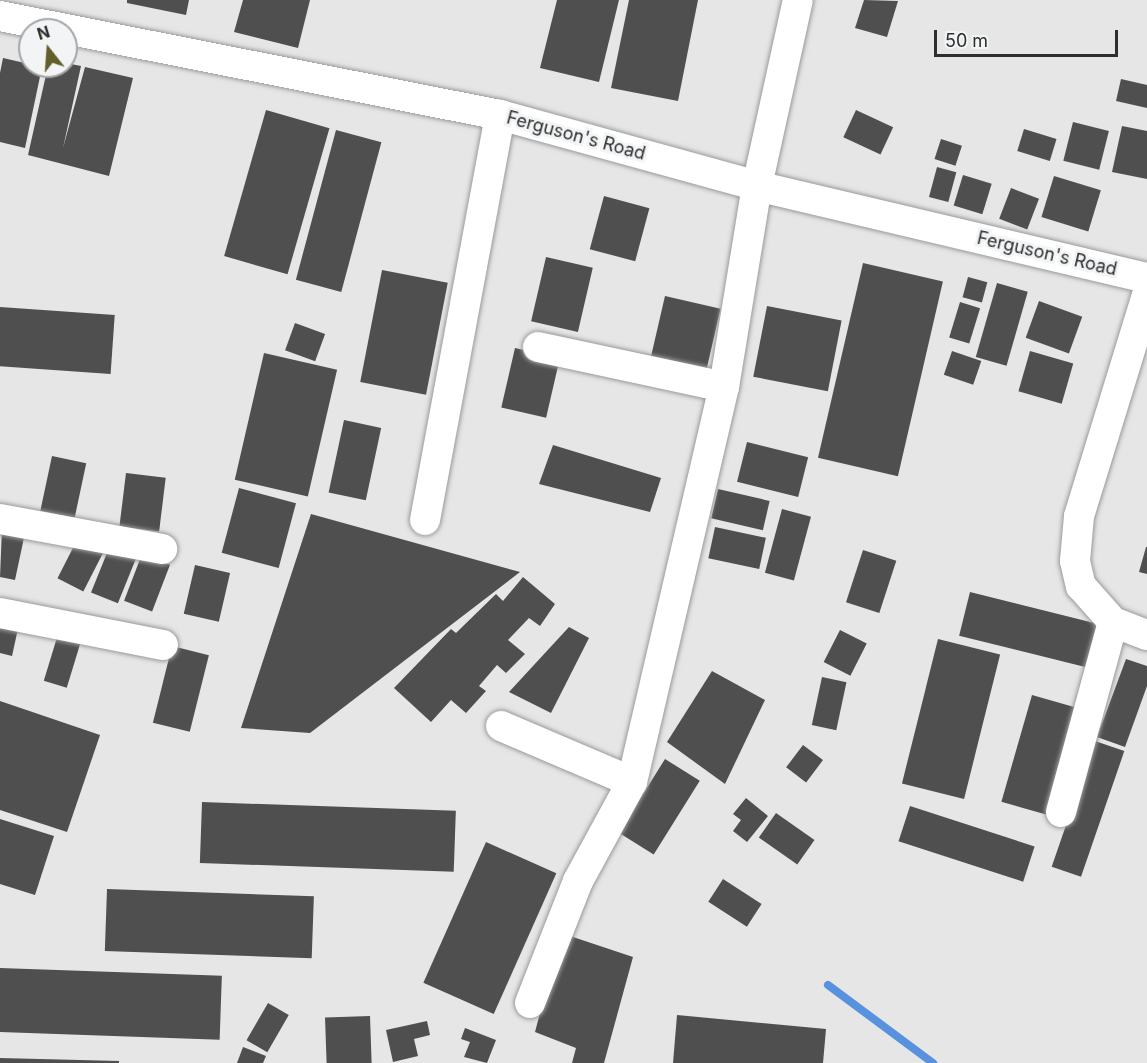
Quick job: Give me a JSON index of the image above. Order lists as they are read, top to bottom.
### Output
{
  "streets": {
    "street": ["Ferguson's Road"]
  },
  "scale_bar": "50 m",
  "north": "top"
}
